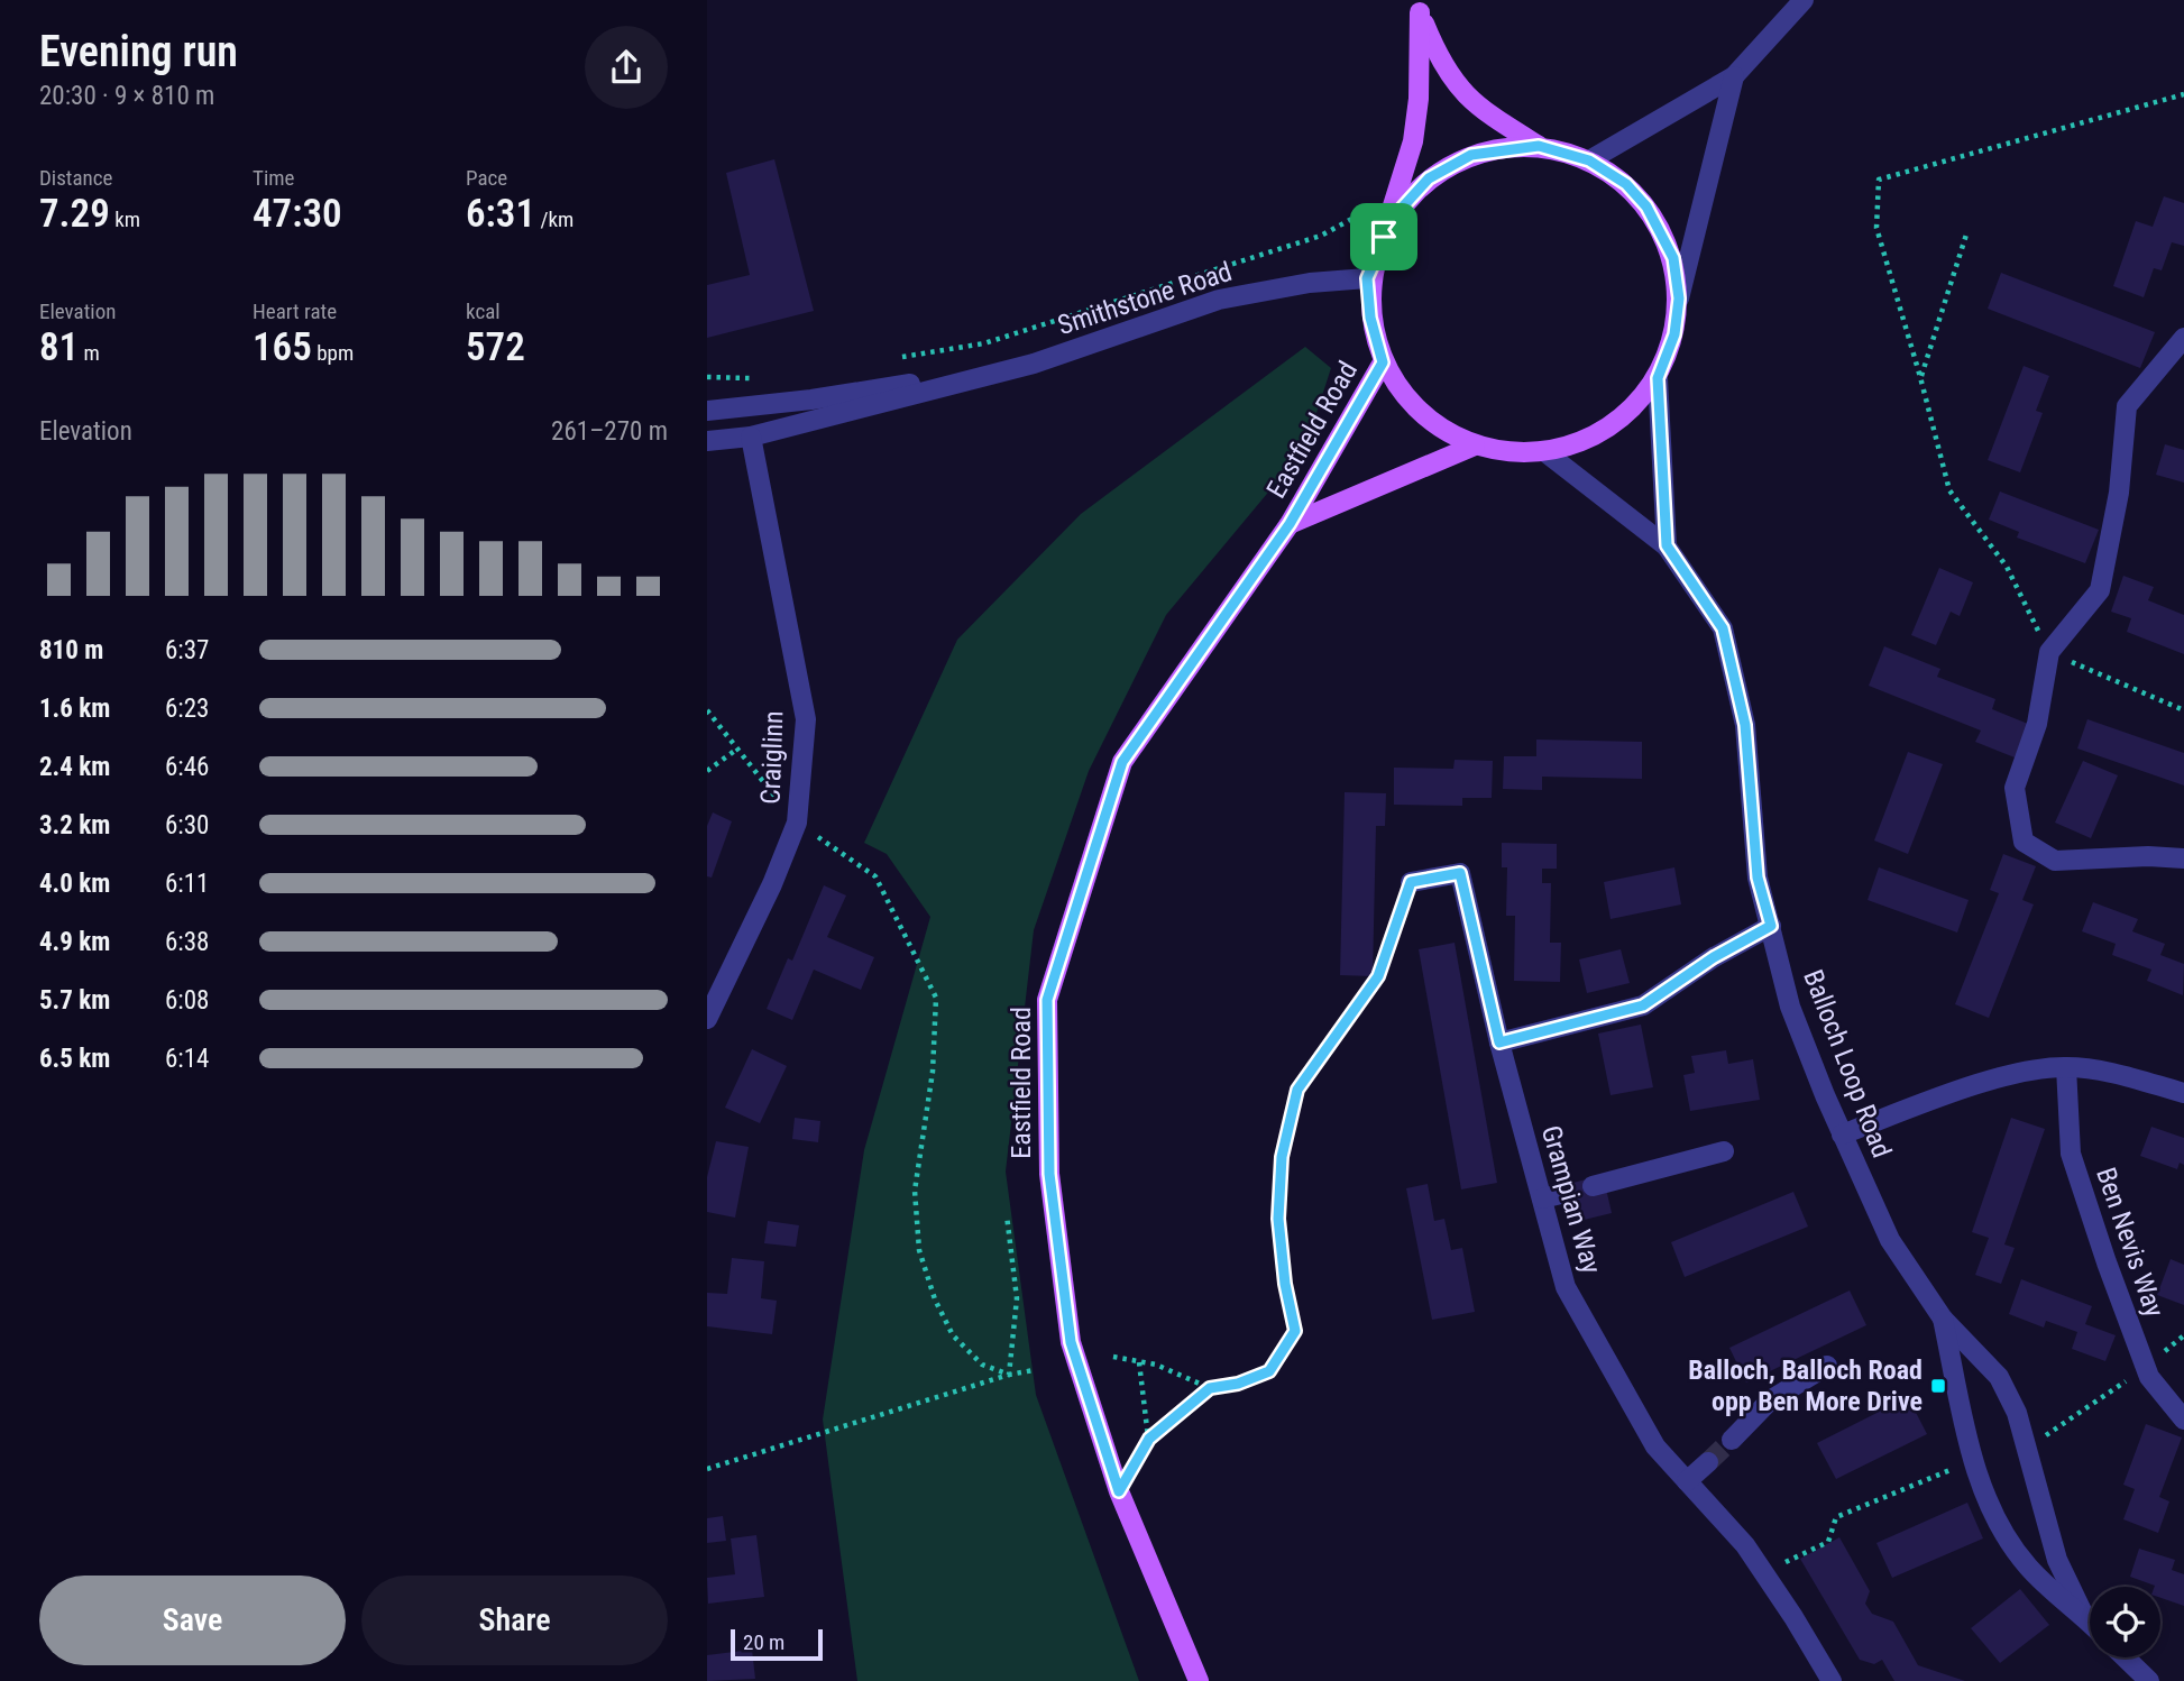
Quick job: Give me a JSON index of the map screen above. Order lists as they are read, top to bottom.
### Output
{
  "streets": {
    "main road": ["Eastfield Road"],
    "street": [
      "Smithstone Road",
      "Craiglinn",
      "Balloch Loop Road",
      "Grampian Way",
      "Ben Nevis Way"
    ]
  },
  "crossings": [
    ["Smithstone Road", "Craiglinn"]
  ],
  "places": {
    "transit": ["Balloch, Balloch Road opp Ben More Drive"]
  },
  "scale_bar": "20 m",
  "page": {
    "heading": ["Evening run", "20:30 · 9 × 810 m"],
    "stats": [
      ["Distance", "7.29 km"],
      ["Time", "47:30"],
      ["Pace", "6:31 /km"],
      ["Elevation", "81 m"],
      ["Heart rate", "165 bpm"],
      ["kcal", "572"]
    ],
    "chart": ["Elevation", "261–270 m"],
    "list": [
      {
        "name": "810 m",
        "note": "6:37"
      },
      {
        "name": "1.6 km",
        "note": "6:23"
      },
      {
        "name": "2.4 km",
        "note": "6:46"
      },
      {
        "name": "3.2 km",
        "note": "6:30"
      },
      {
        "name": "4.0 km",
        "note": "6:11"
      },
      {
        "name": "4.9 km",
        "note": "6:38"
      },
      {
        "name": "5.7 km",
        "note": "6:08"
      },
      {
        "name": "6.5 km",
        "note": "6:14"
      }
    ],
    "buttons": ["Save", "Share"],
    "scale": "20 m"
  }
}
